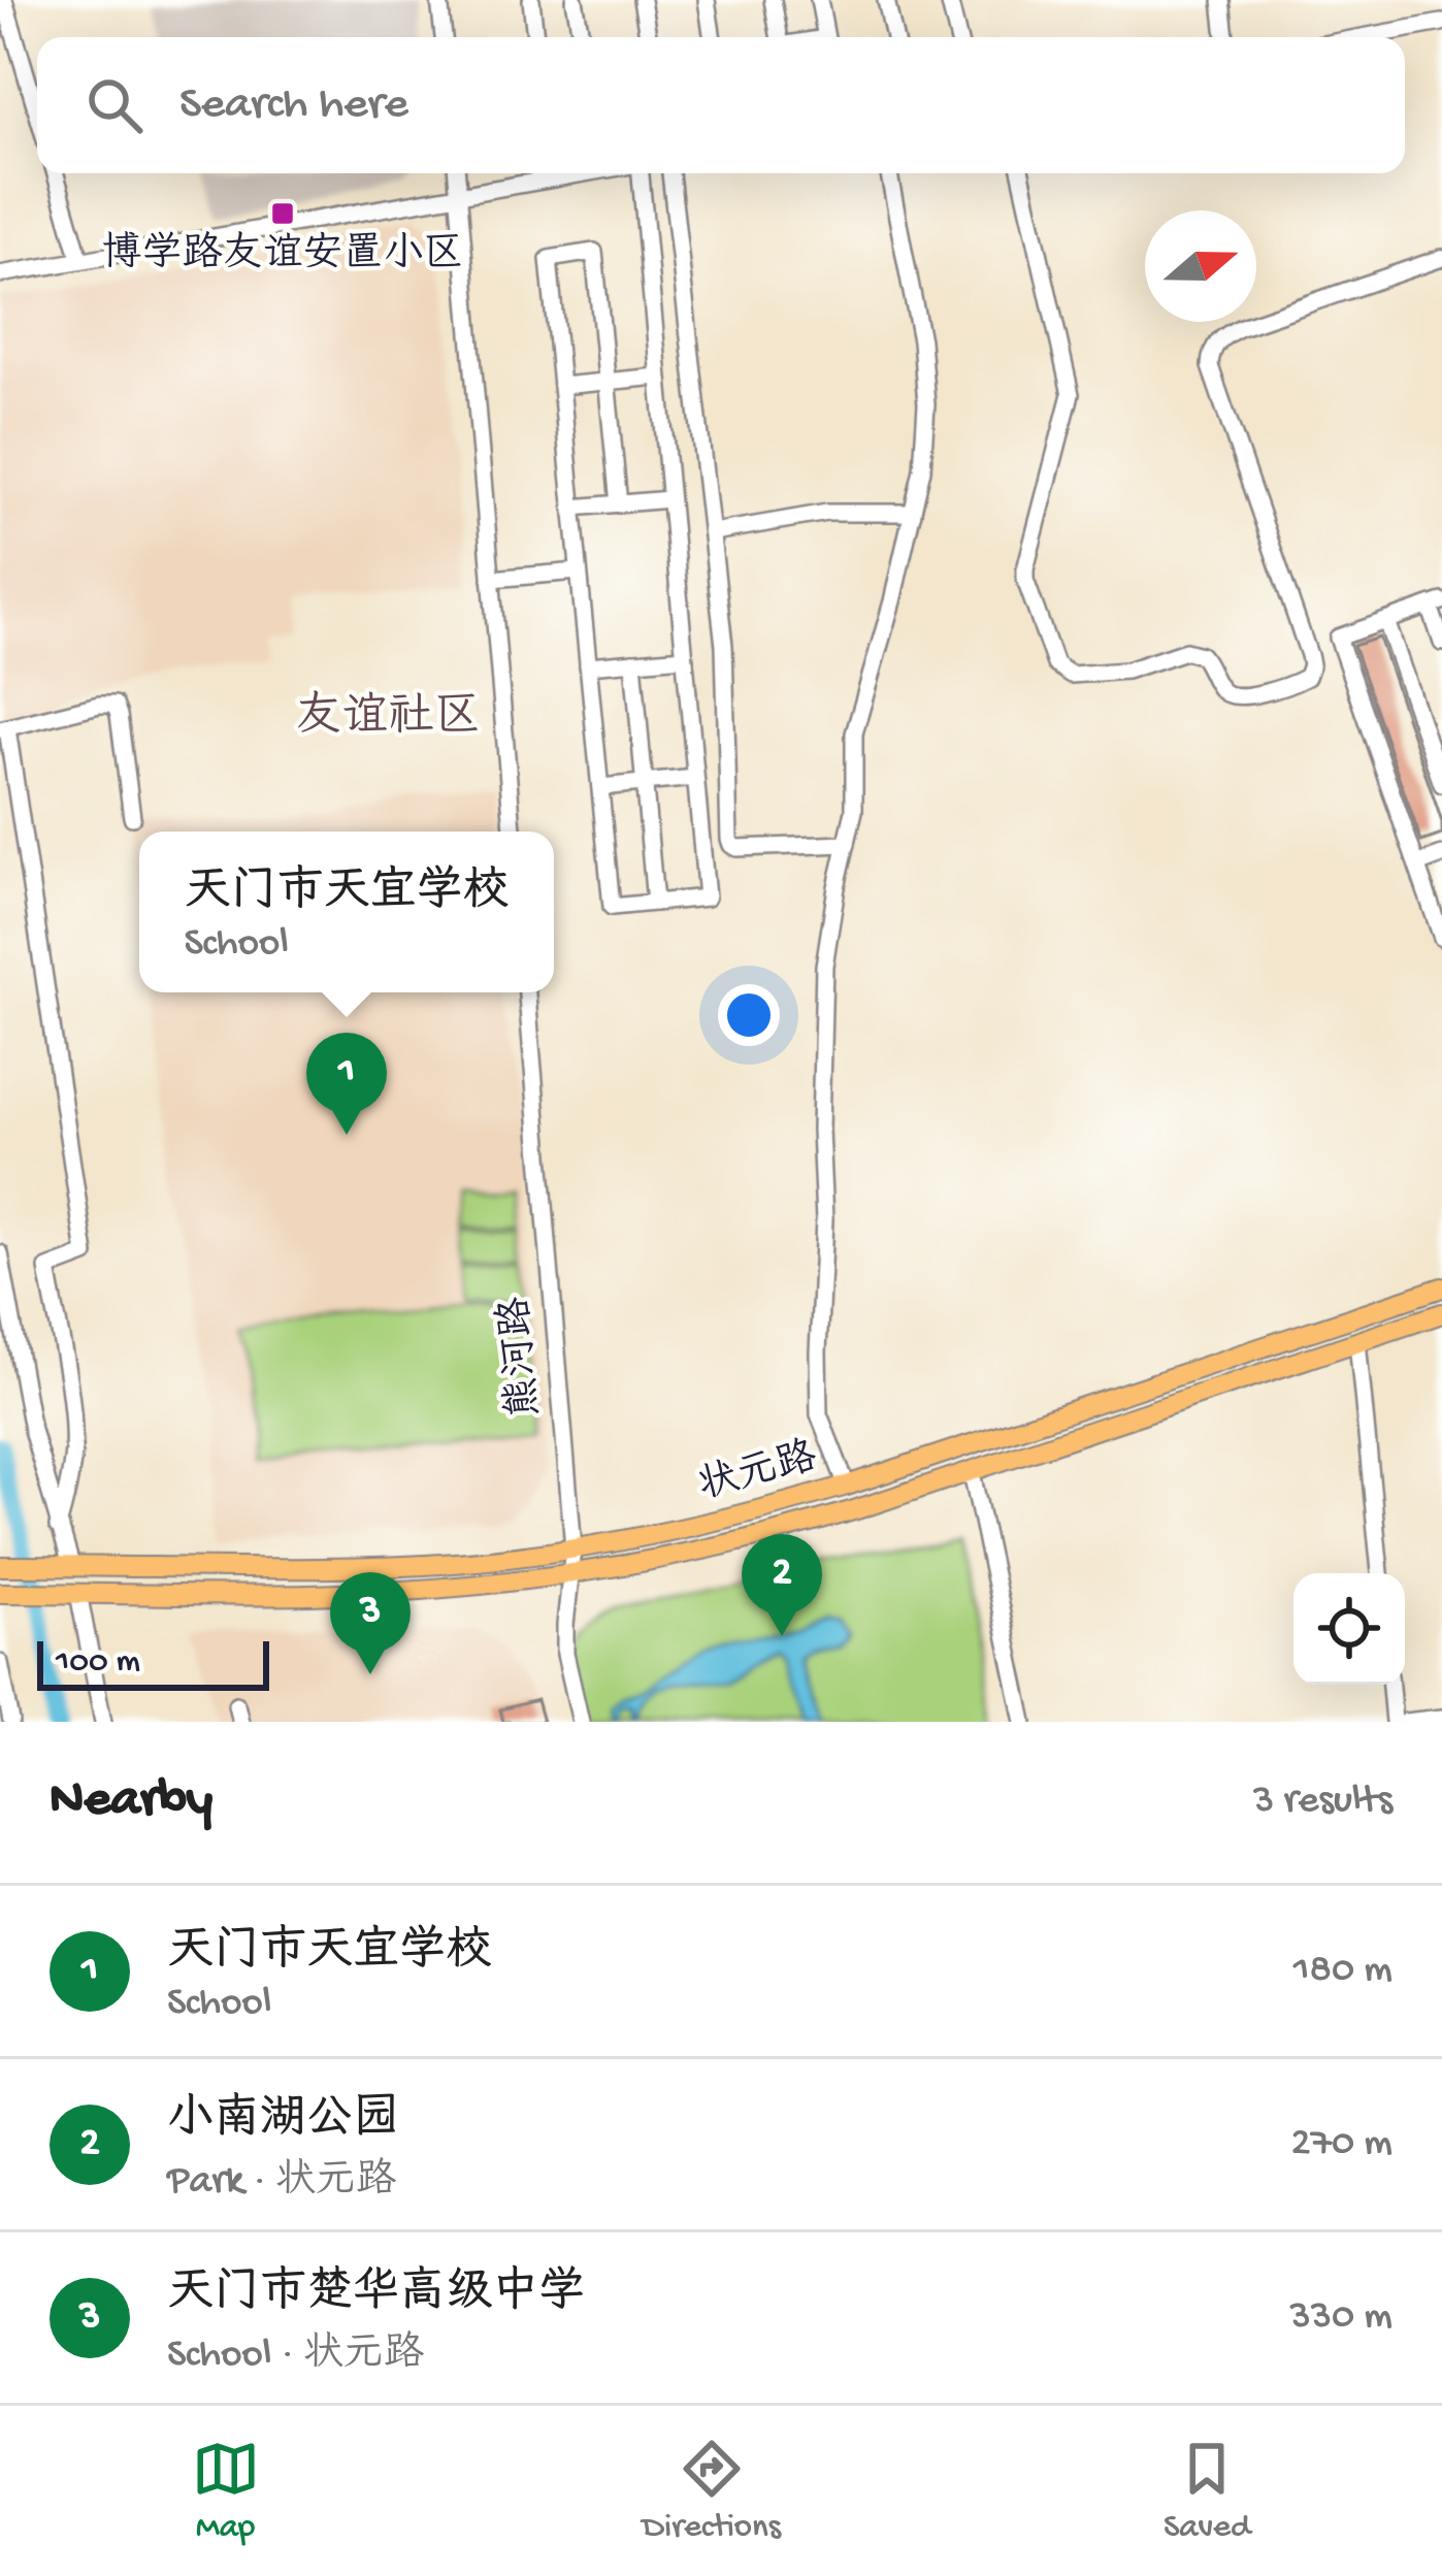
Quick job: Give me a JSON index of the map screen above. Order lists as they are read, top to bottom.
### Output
{
  "streets": {
    "main road": ["状元路"],
    "street": ["熊河路"]
  },
  "crossings": [
    ["熊河路", "状元路"]
  ],
  "districts": ["友谊社区"],
  "places": {
    "transit": ["博学路友谊安置小区"]
  },
  "scale_bar": "100 m",
  "north": "right",
  "page": {
    "search": "Search here",
    "popup": ["天门市天宜学校", "School"],
    "pins": ["1", "2", "3"],
    "scale": "100 m",
    "heading": ["Nearby", "3 results"],
    "list": [
      {
        "mark": "1",
        "name": "天门市天宜学校",
        "note": "School",
        "value": "180 m"
      },
      {
        "mark": "2",
        "name": "小南湖公园",
        "note": "Park · 状元路",
        "value": "270 m"
      },
      {
        "mark": "3",
        "name": "天门市楚华高级中学",
        "note": "School · 状元路",
        "value": "330 m"
      }
    ],
    "nav": ["Map", "Directions", "Saved"]
  }
}
